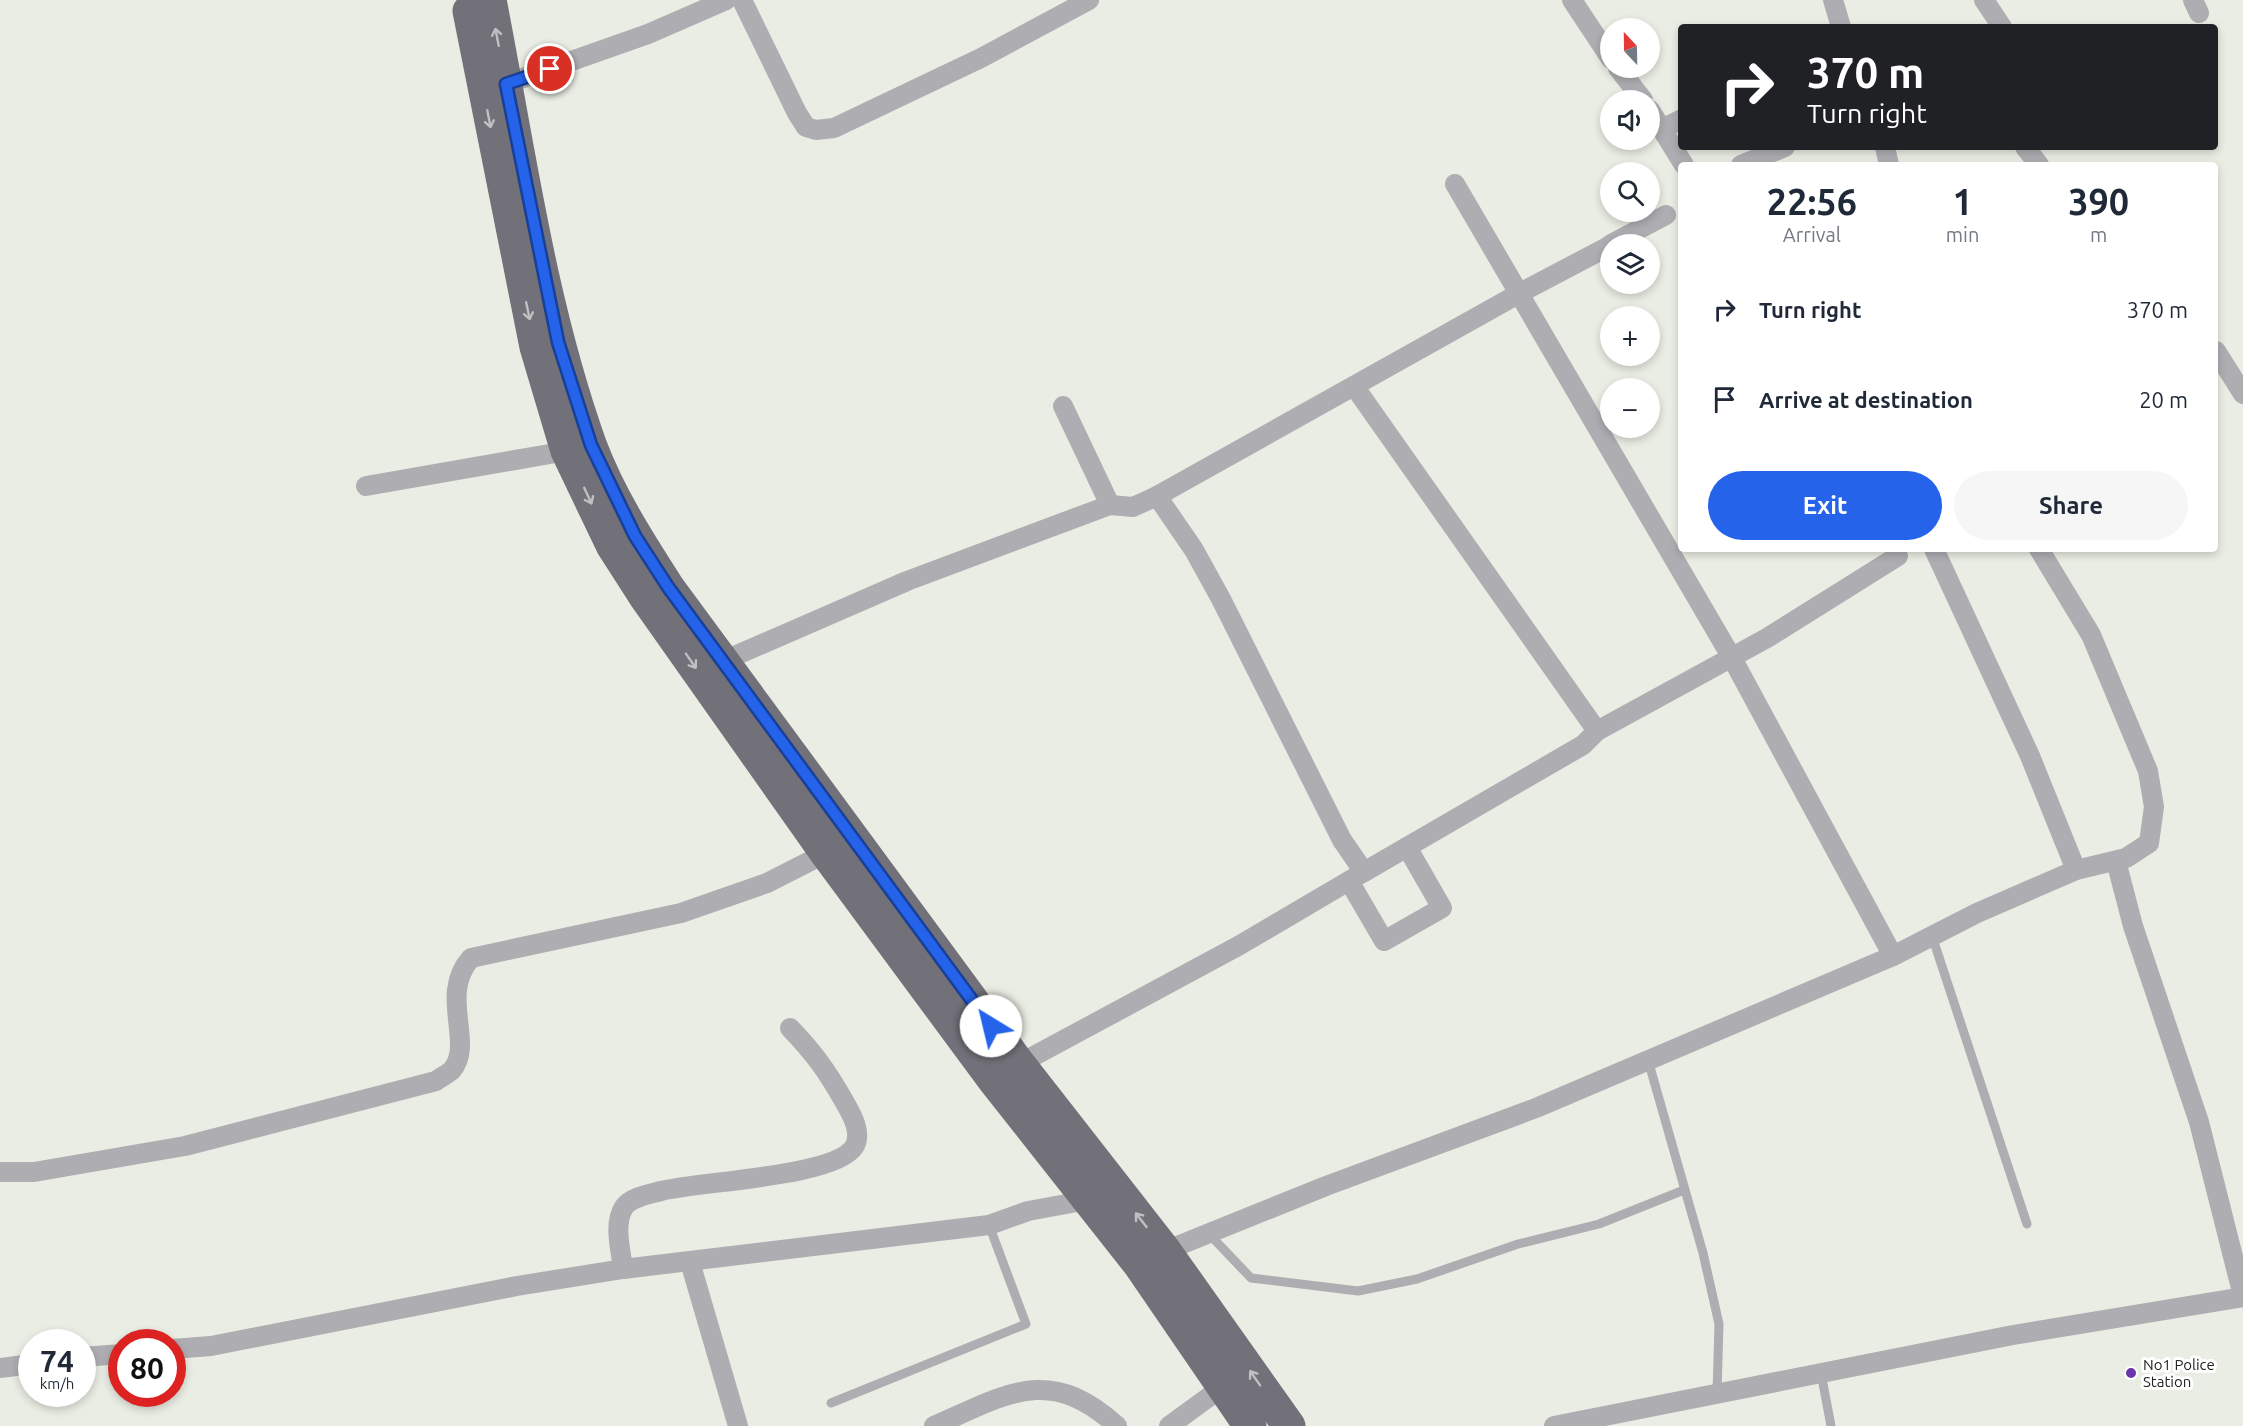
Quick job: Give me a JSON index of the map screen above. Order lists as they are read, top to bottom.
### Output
{
  "places": ["No1 Police Station"],
  "north": "top",
  "page": {
    "map_buttons": ["+", "−"],
    "turn": ["370 m", "Turn right"],
    "eta": [
      "22:56",
      "Arrival",
      "1",
      "min",
      "390",
      "m"
    ],
    "list": [
      {
        "name": "Turn right",
        "value": "370 m"
      },
      {
        "name": "Arrive at destination",
        "value": "20 m"
      }
    ],
    "buttons": ["Exit", "Share"],
    "speed": "74 km/h",
    "limit": "80"
  }
}
